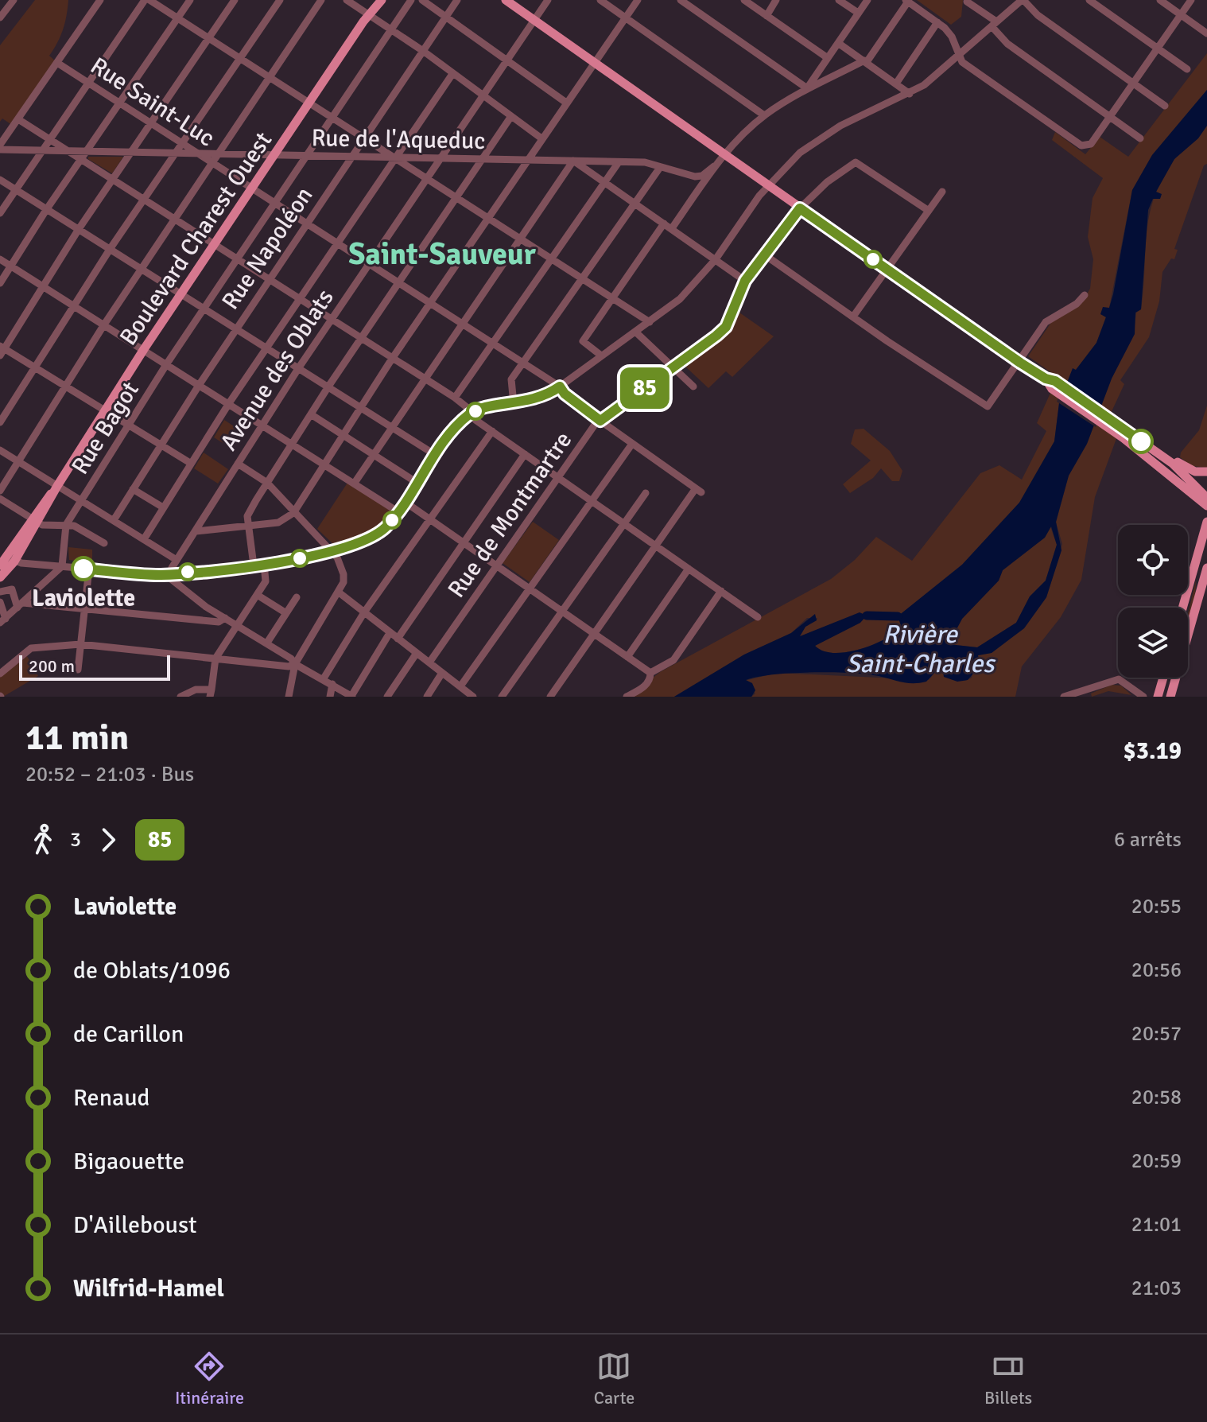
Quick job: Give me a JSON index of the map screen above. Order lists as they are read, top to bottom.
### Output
{
  "streets": {
    "main road": ["Boulevard Charest Ouest"],
    "street": [
      "Rue Saint-Luc",
      "Rue de l'Aqueduc",
      "Rue Napoléon",
      "Avenue des Oblats",
      "Rue Bagot",
      "Rue de Montmartre"
    ]
  },
  "crossings": [
    ["Rue Saint-Luc", "Rue de l'Aqueduc"],
    ["Rue Saint-Luc", "Boulevard Charest Ouest"],
    ["Rue Saint-Luc", "Rue Napoléon"],
    ["Rue Saint-Luc", "Avenue des Oblats"],
    ["Rue Saint-Luc", "Rue Bagot"],
    ["Rue Saint-Luc", "Rue de Montmartre"],
    ["Rue de l'Aqueduc", "Boulevard Charest Ouest"],
    ["Rue de l'Aqueduc", "Rue Napoléon"],
    ["Rue de l'Aqueduc", "Avenue des Oblats"],
    ["Rue de l'Aqueduc", "Rue Bagot"]
  ],
  "districts": ["Saint-Sauveur"],
  "water": ["Rivière Saint-Charles"],
  "places": ["Laviolette"],
  "lines": ["bus line 85"],
  "scale_bar": "200 m",
  "page": {
    "on_map": "85",
    "scale": "200 m",
    "heading": ["11 min", "20:52 – 21:03 · Bus", "$3.19"],
    "legs": ["3", "85", "6 arrêts"],
    "list": [
      {
        "name": "Laviolette",
        "value": "20:55"
      },
      {
        "name": "de Oblats/1096",
        "value": "20:56"
      },
      {
        "name": "de Carillon",
        "value": "20:57"
      },
      {
        "name": "Renaud",
        "value": "20:58"
      },
      {
        "name": "Bigaouette",
        "value": "20:59"
      },
      {
        "name": "D'Ailleboust",
        "value": "21:01"
      },
      {
        "name": "Wilfrid-Hamel",
        "value": "21:03"
      }
    ],
    "tabs": ["Itinéraire", "Carte", "Billets"]
  }
}
